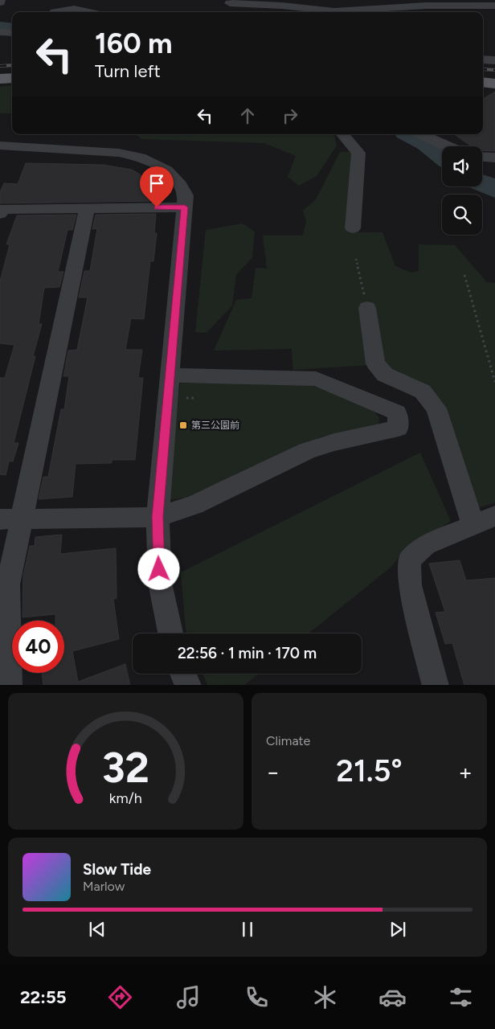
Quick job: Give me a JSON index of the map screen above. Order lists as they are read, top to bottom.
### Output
{
  "places": {
    "transit": ["第三公園前"]
  },
  "page": {
    "turn": ["160 m", "Turn left"],
    "limit": "40",
    "trip": "22:56 · 1 min · 170 m",
    "tile": "Climate",
    "heat": ["−", "21.5°", "+"],
    "song": ["Slow Tide", "Marlow"],
    "tabs": "22:55",
    "gauge": ["32", "km/h"]
  }
}
